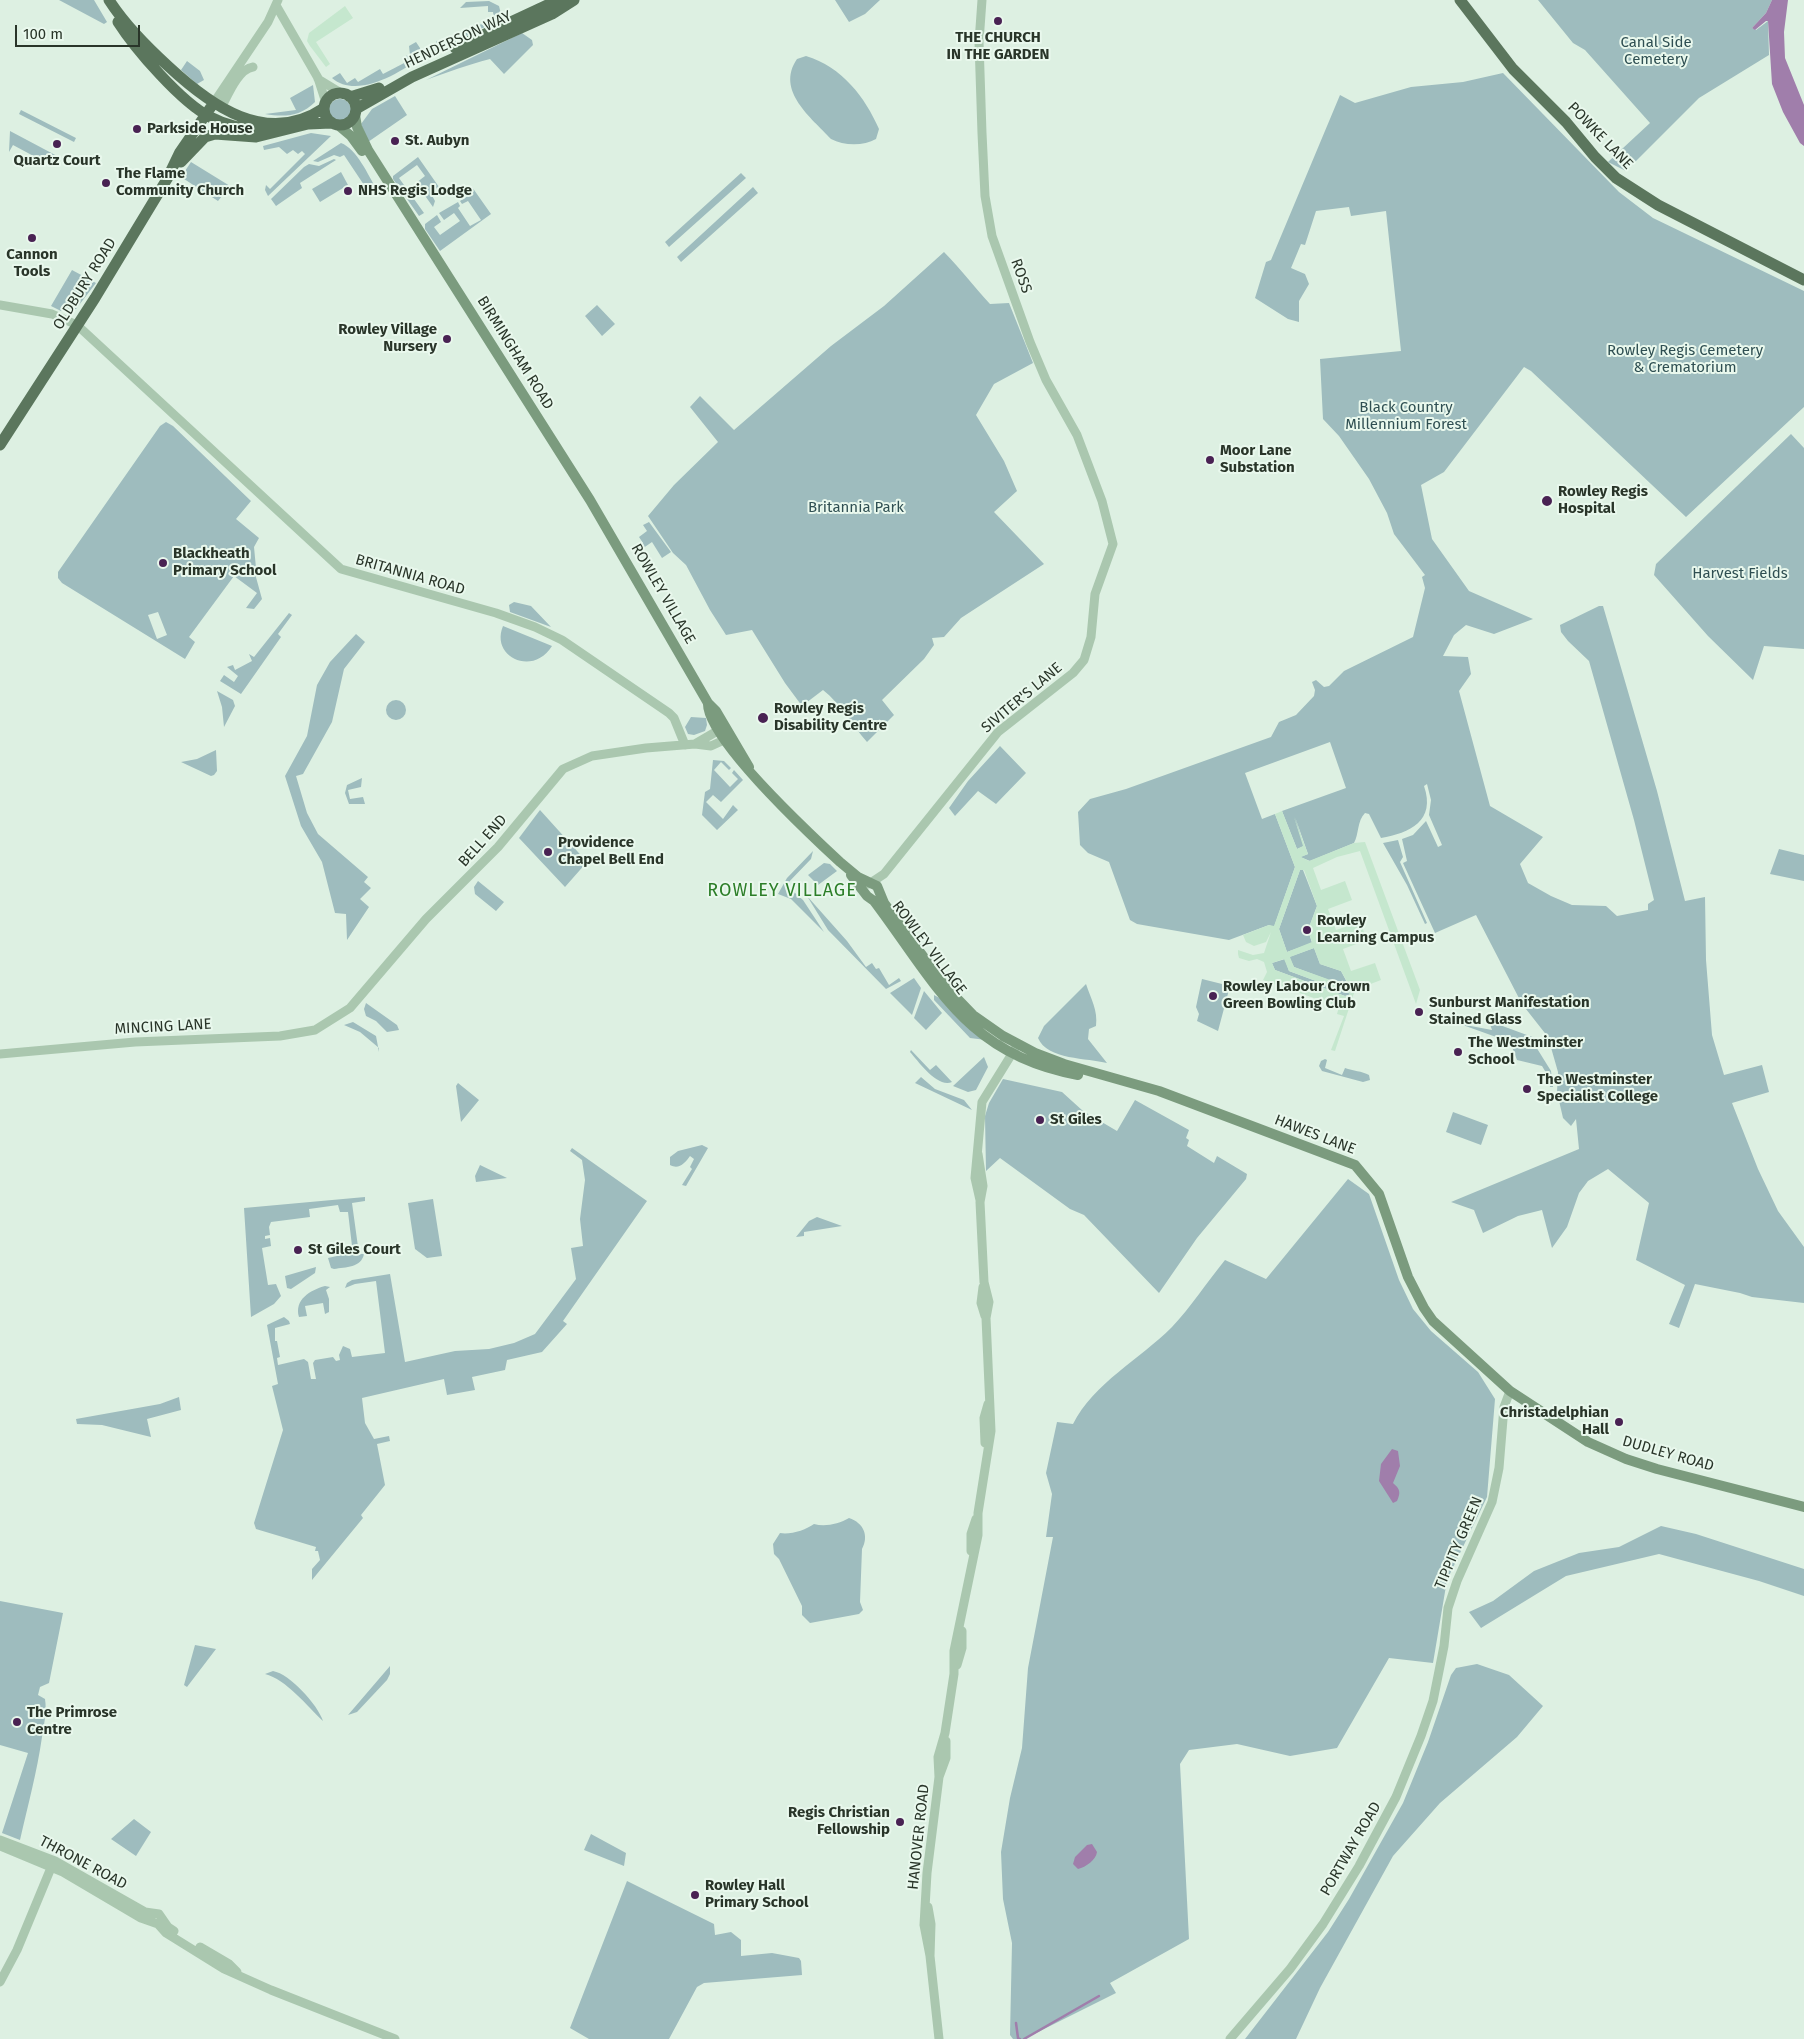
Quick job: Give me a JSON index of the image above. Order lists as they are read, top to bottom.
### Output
{
  "streets": {
    "main road": [
      "HENDERSON WAY",
      "POWKE LANE",
      "OLDBURY ROAD",
      "BIRMINGHAM ROAD",
      "ROWLEY VILLAGE",
      "HAWES LANE",
      "DUDLEY ROAD"
    ],
    "street": [
      "ROSS",
      "BRITANNIA ROAD",
      "SIVITER'S LANE",
      "BELL END",
      "MINCING LANE",
      "TIPPITY GREEN",
      "HANOVER ROAD",
      "PORTWAY ROAD",
      "THRONE ROAD"
    ]
  },
  "crossings": [
    ["HENDERSON WAY", "BIRMINGHAM ROAD"],
    ["ROSS", "SIVITER'S LANE"],
    ["OLDBURY ROAD", "BRITANNIA ROAD"],
    ["BIRMINGHAM ROAD", "ROWLEY VILLAGE"],
    ["BRITANNIA ROAD", "BELL END"],
    ["ROWLEY VILLAGE", "SIVITER'S LANE"],
    ["ROWLEY VILLAGE", "BELL END"],
    ["ROWLEY VILLAGE", "HAWES LANE"],
    ["ROWLEY VILLAGE", "HANOVER ROAD"],
    ["BELL END", "MINCING LANE"],
    ["HAWES LANE", "DUDLEY ROAD"],
    ["HAWES LANE", "TIPPITY GREEN"],
    ["HAWES LANE", "HANOVER ROAD"],
    ["DUDLEY ROAD", "TIPPITY GREEN"],
    ["TIPPITY GREEN", "PORTWAY ROAD"]
  ],
  "districts": ["ROWLEY VILLAGE"],
  "parks": [
    "Canal Side Cemetery",
    "Rowley Regis Cemetery & Crematorium",
    "Black Country Millennium Forest",
    "Britannia Park",
    "Harvest Fields"
  ],
  "places": [
    "THE CHURCH IN THE GARDEN",
    "Parkside House",
    "St. Aubyn",
    "Quartz Court",
    "The Flame Community Church",
    "NHS Regis Lodge",
    "Cannon Tools",
    "Rowley Village Nursery",
    "Moor Lane Substation",
    "Rowley Regis Hospital",
    "Blackheath Primary School",
    "Rowley Regis Disability Centre",
    "Providence Chapel Bell End",
    "Rowley Learning Campus",
    "Rowley Labour Crown Green Bowling Club",
    "Sunburst Manifestation Stained Glass",
    "The Westminster School",
    "The Westminster Specialist College",
    "St Giles",
    "St Giles Court",
    "Christadelphian Hall",
    "The Primrose Centre",
    "Regis Christian Fellowship",
    "Rowley Hall Primary School"
  ],
  "scale_bar": "100 m"
}
